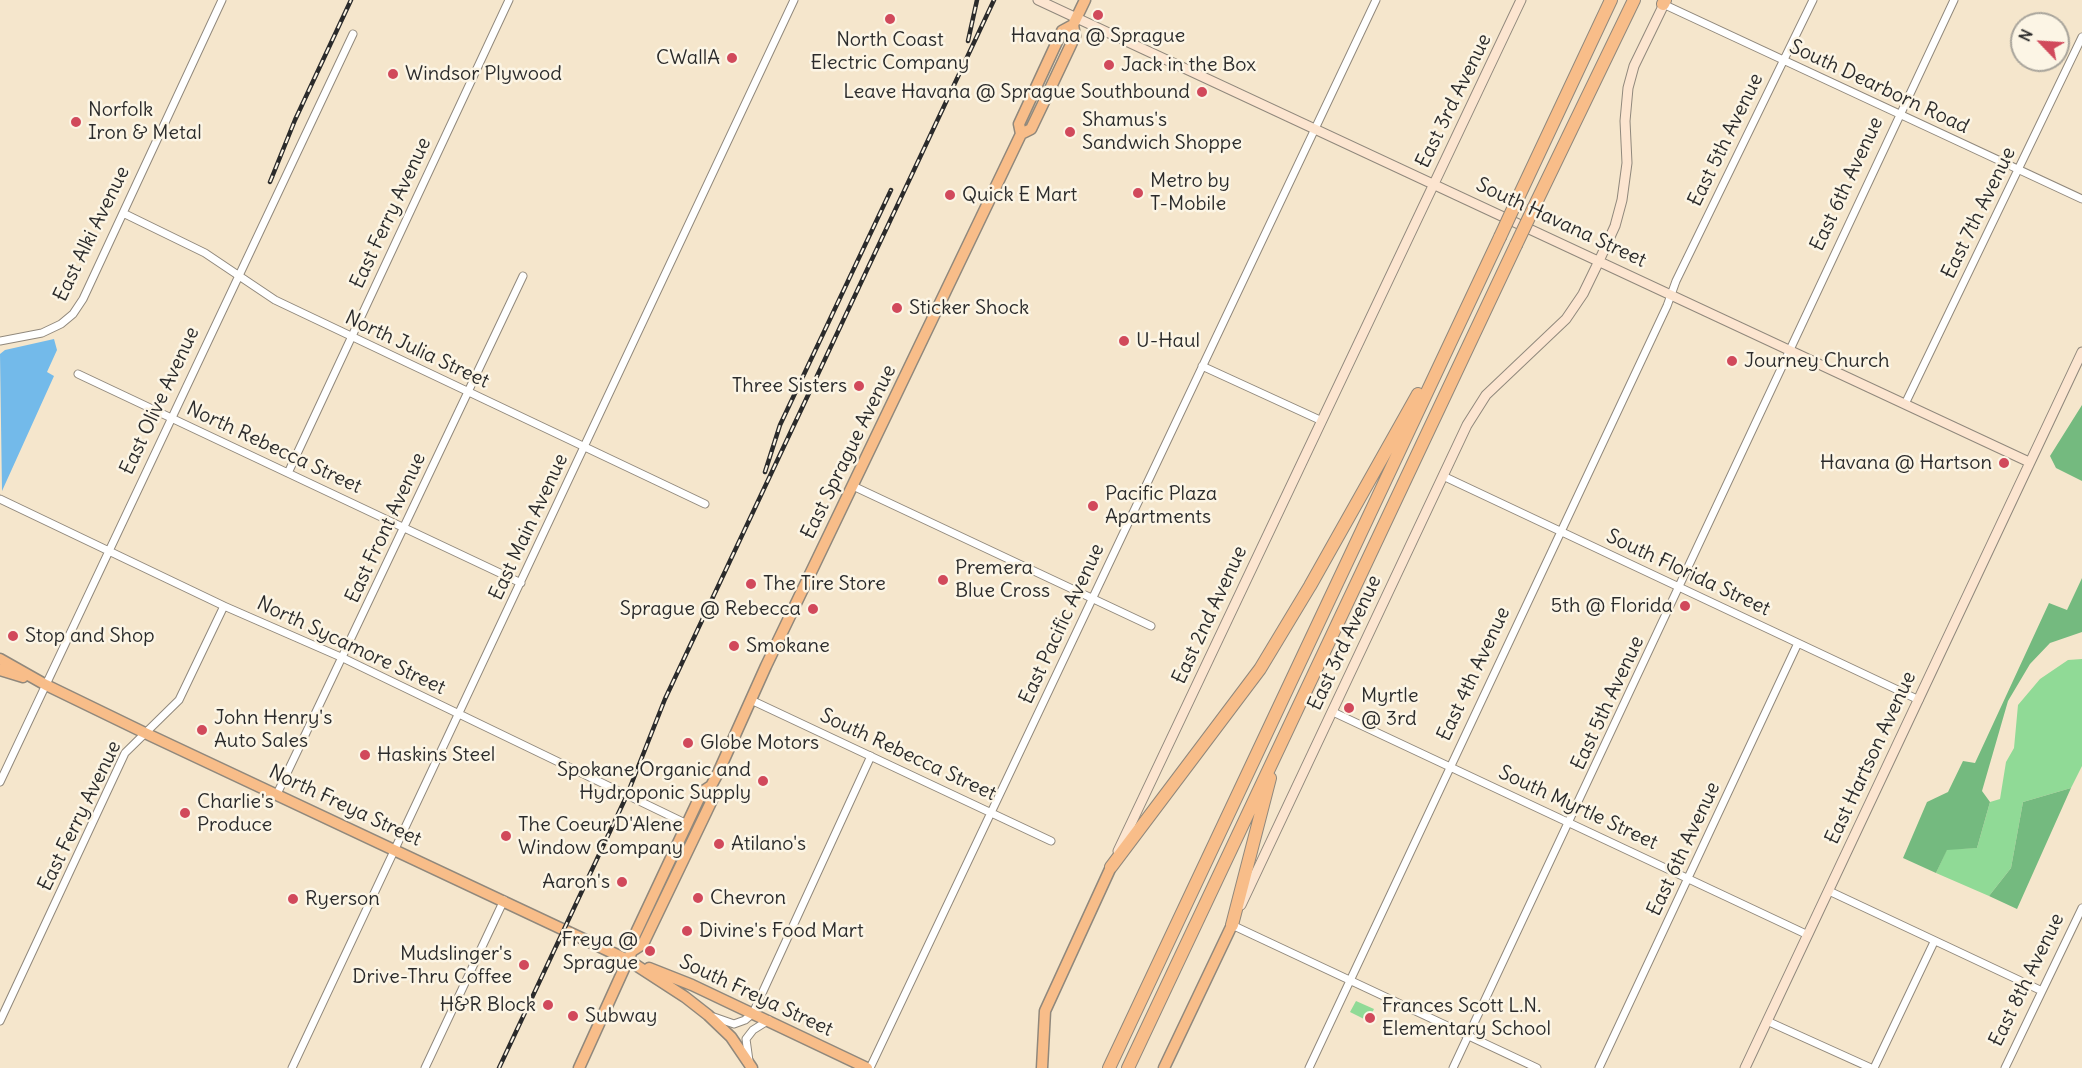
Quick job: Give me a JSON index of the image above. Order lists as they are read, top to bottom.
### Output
{
  "streets": {
    "main road": [
      "East 3rd Avenue",
      "East Sprague Avenue",
      "East 2nd Avenue",
      "North Freya Street",
      "South Freya Street"
    ],
    "street": [
      "South Dearborn Road",
      "East 5th Avenue",
      "East 6th Avenue",
      "East Ferry Avenue",
      "East 7th Avenue",
      "South Havana Street",
      "East Alki Avenue",
      "North Julia Street",
      "East Olive Avenue",
      "North Rebecca Street",
      "East Main Avenue",
      "East Front Avenue",
      "South Florida Street",
      "East Pacific Avenue",
      "North Sycamore Street",
      "East 4th Avenue",
      "South Rebecca Street",
      "East Hartson Avenue",
      "South Myrtle Street",
      "East 8th Avenue"
    ]
  },
  "crossings": [
    ["South Dearborn Road", "East 5th Avenue"],
    ["South Dearborn Road", "East 6th Avenue"],
    ["South Dearborn Road", "East 7th Avenue"],
    ["East 3rd Avenue", "South Havana Street"],
    ["East 3rd Avenue", "South Florida Street"],
    ["East 3rd Avenue", "East 2nd Avenue"],
    ["East 3rd Avenue", "South Myrtle Street"],
    ["East 5th Avenue", "East 6th Avenue"],
    ["East 5th Avenue", "South Havana Street"],
    ["East 5th Avenue", "South Florida Street"],
    ["East 5th Avenue", "East 4th Avenue"],
    ["East 5th Avenue", "South Myrtle Street"],
    ["East 6th Avenue", "South Havana Street"],
    ["East 6th Avenue", "South Florida Street"],
    ["East 6th Avenue", "South Myrtle Street"],
    ["East Ferry Avenue", "North Julia Street"],
    ["East Ferry Avenue", "North Rebecca Street"],
    ["East Ferry Avenue", "North Sycamore Street"],
    ["East Ferry Avenue", "North Freya Street"],
    ["East 7th Avenue", "South Havana Street"],
    ["South Havana Street", "East Sprague Avenue"],
    ["South Havana Street", "East 2nd Avenue"],
    ["South Havana Street", "East Pacific Avenue"],
    ["South Havana Street", "East 4th Avenue"],
    ["South Havana Street", "East Hartson Avenue"],
    ["East Alki Avenue", "North Julia Street"],
    ["North Julia Street", "East Olive Avenue"],
    ["North Julia Street", "East Main Avenue"],
    ["North Julia Street", "East Front Avenue"],
    ["East Olive Avenue", "North Rebecca Street"],
    ["East Olive Avenue", "North Sycamore Street"],
    ["East Olive Avenue", "North Freya Street"],
    ["North Rebecca Street", "East Main Avenue"],
    ["North Rebecca Street", "East Front Avenue"],
    ["East Sprague Avenue", "North Sycamore Street"],
    ["East Sprague Avenue", "South Rebecca Street"],
    ["East Sprague Avenue", "North Freya Street"],
    ["East Sprague Avenue", "South Freya Street"],
    ["East Main Avenue", "North Sycamore Street"],
    ["East Main Avenue", "North Freya Street"],
    ["East Front Avenue", "North Sycamore Street"],
    ["East Front Avenue", "North Freya Street"],
    ["South Florida Street", "East 4th Avenue"],
    ["South Florida Street", "East Hartson Avenue"],
    ["East Pacific Avenue", "South Rebecca Street"],
    ["East Pacific Avenue", "South Freya Street"],
    ["East 4th Avenue", "South Myrtle Street"],
    ["East Hartson Avenue", "South Myrtle Street"],
    ["North Freya Street", "South Freya Street"]
  ],
  "places": [
    "Havana @ Sprague",
    "North Coast Electric Company",
    "CWallA",
    "Jack in the Box",
    "Windsor Plywood",
    "Leave Havana @ Sprague Southbound",
    "Norfolk Iron & Metal",
    "Shamus's Sandwich Shoppe",
    "Metro by T-Mobile",
    "Quick E Mart",
    "Sticker Shock",
    "U-Haul",
    "Journey Church",
    "Three Sisters",
    "Havana @ Hartson",
    "Pacific Plaza Apartments",
    "Premera Blue Cross",
    "The Tire Store",
    "5th @ Florida",
    "Sprague @ Rebecca",
    "Stop and Shop",
    "Smokane",
    "Myrtle @ 3rd",
    "John Henry's Auto Sales",
    "Globe Motors",
    "Haskins Steel",
    "Spokane Organic and Hydroponic Supply",
    "Charlie's Produce",
    "The Coeur D'Alene Window Company",
    "Atilano's",
    "Aaron's",
    "Chevron",
    "Ryerson",
    "Divine's Food Mart",
    "Freya @ Sprague",
    "Mudslinger's Drive-Thru Coffee",
    "H&R Block",
    "Subway",
    "Frances Scott L.N. Elementary School"
  ],
  "north": "top left"
}
